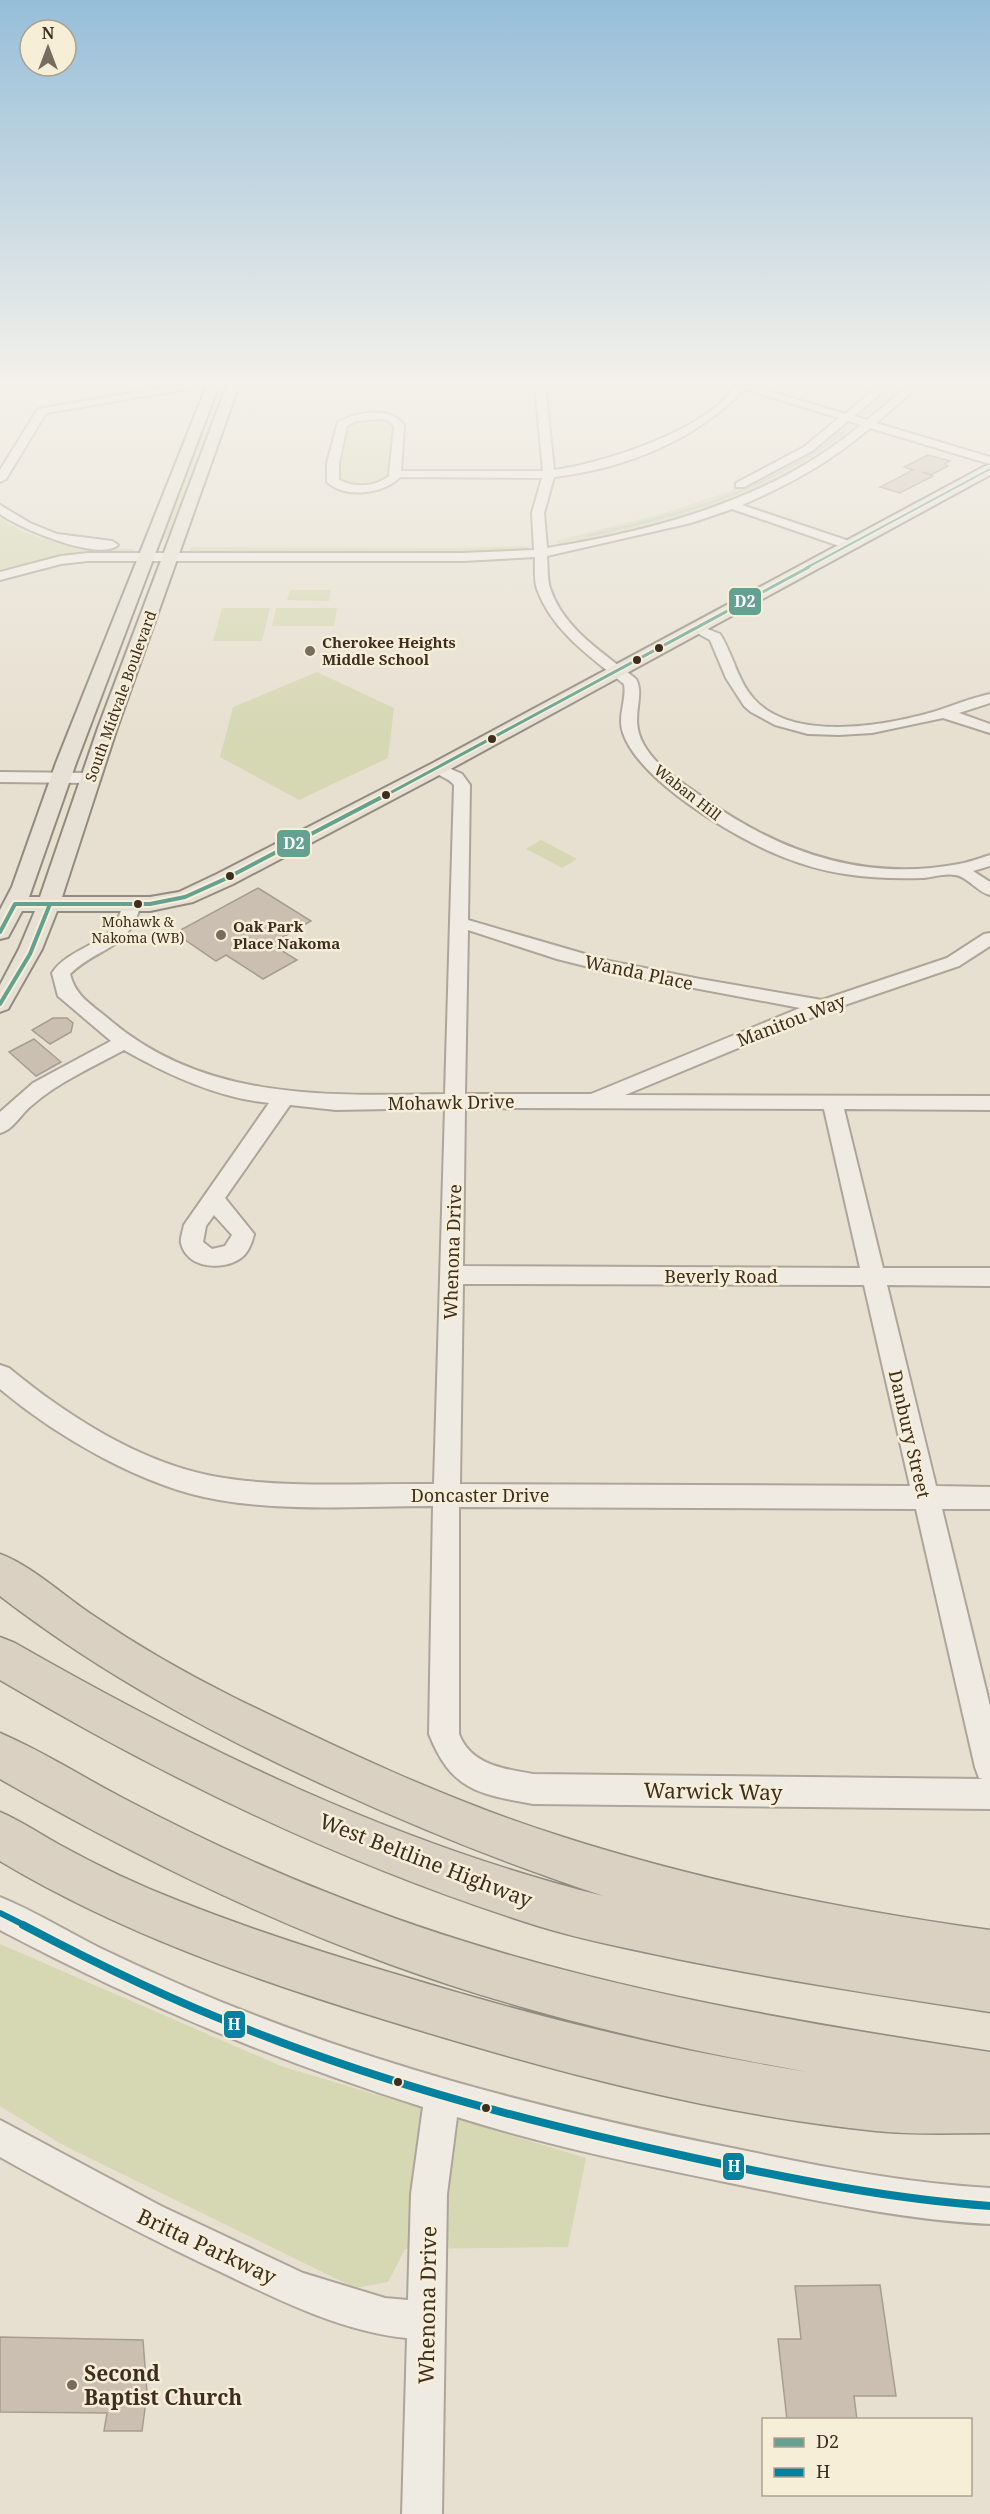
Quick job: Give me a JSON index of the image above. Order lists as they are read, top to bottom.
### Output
{
  "streets": {
    "highway": ["West Beltline Highway"],
    "main road": ["South Midvale Boulevard"],
    "street": [
      "Waban Hill",
      "Wanda Place",
      "Manitou Way",
      "Mohawk Drive",
      "Whenona Drive",
      "Beverly Road",
      "Danbury Street",
      "Doncaster Drive",
      "Warwick Way",
      "Britta Parkway"
    ]
  },
  "crossings": [
    ["Wanda Place", "Manitou Way"],
    ["Wanda Place", "Whenona Drive"],
    ["Manitou Way", "Mohawk Drive"],
    ["Mohawk Drive", "Whenona Drive"],
    ["Mohawk Drive", "Danbury Street"],
    ["Whenona Drive", "Beverly Road"],
    ["Whenona Drive", "Doncaster Drive"],
    ["Whenona Drive", "Warwick Way"],
    ["Whenona Drive", "Britta Parkway"],
    ["Beverly Road", "Danbury Street"],
    ["Danbury Street", "Doncaster Drive"]
  ],
  "places": [
    "Cherokee Heights Middle School",
    "Mohawk & Nakoma (WB)",
    "Oak Park Place Nakoma",
    "Second Baptist Church"
  ],
  "lines": ["transit line D2", "transit line H"],
  "legend": ["D2", "H"],
  "north": "top"
}
